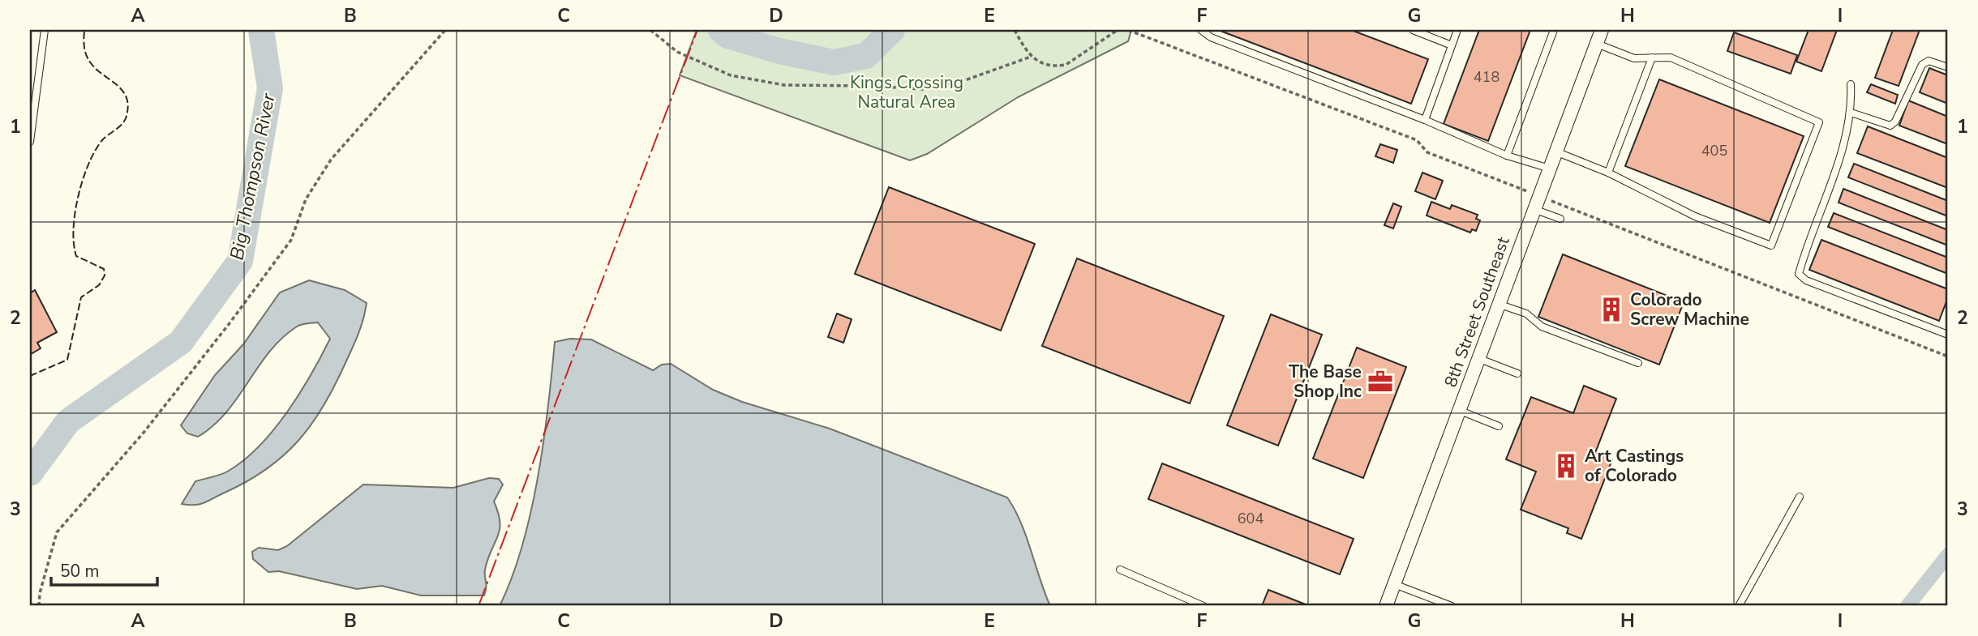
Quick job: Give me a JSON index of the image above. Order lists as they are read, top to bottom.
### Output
{
  "streets": {
    "street": ["8th Street Southeast"]
  },
  "water": ["Big Thompson River"],
  "parks": ["Kings Crossing Natural Area"],
  "places": {
    "building": ["Colorado Screw Machine", "Art Castings of Colorado"],
    "office": ["The Base Shop Inc"]
  },
  "house_numbers": ["418", "405", "604"],
  "scale_bar": "50 m",
  "grid": {
    "columns": [
      "A",
      "B",
      "C",
      "D",
      "E",
      "F",
      "G",
      "H",
      "I"
    ],
    "rows": ["1", "2", "3"]
  }
}
